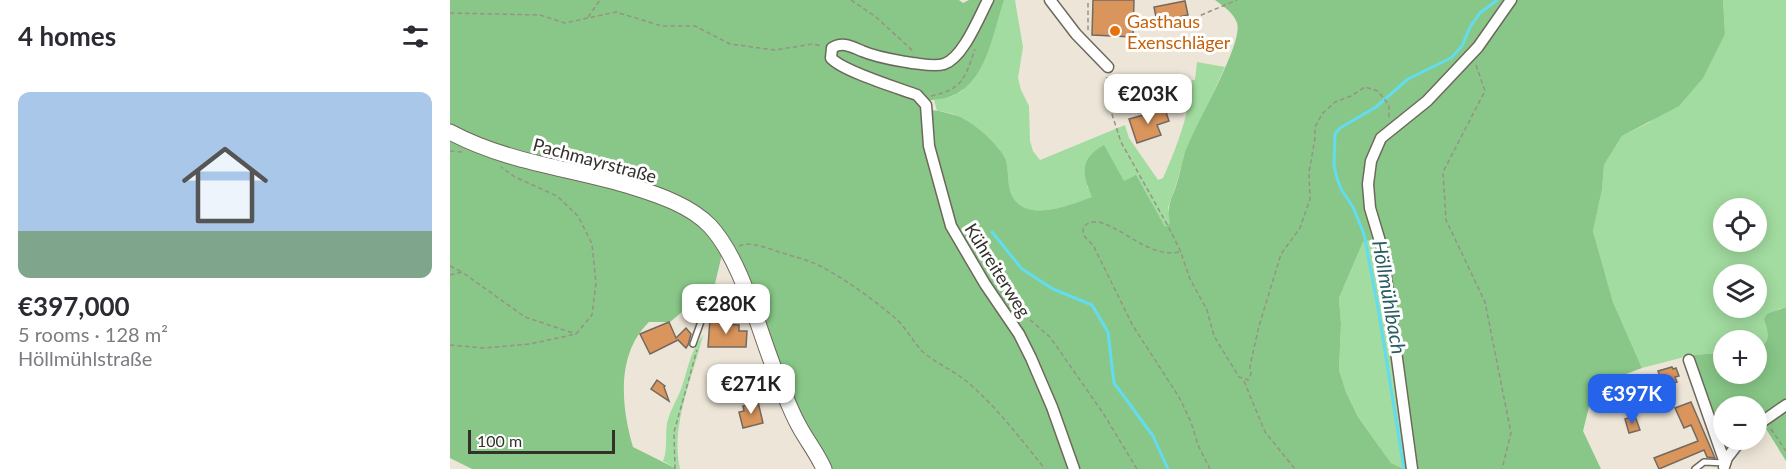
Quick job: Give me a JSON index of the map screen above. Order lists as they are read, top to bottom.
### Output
{
  "streets": {
    "street": ["Pachmayrstraße", "Kühreiterweg"]
  },
  "water": ["Höllmühlbach"],
  "places": ["Gasthaus Exenschläger"],
  "scale_bar": "100 m",
  "page": {
    "heading": "4 homes",
    "list": [
      {
        "name": "€397,000",
        "note": "5 rooms · 128 m² · Höllmühlstraße"
      }
    ],
    "price": [
      "€203K",
      "€280K",
      "€271K",
      "€397K"
    ],
    "map_buttons": ["+", "−"],
    "scale": "100 m"
  }
}
